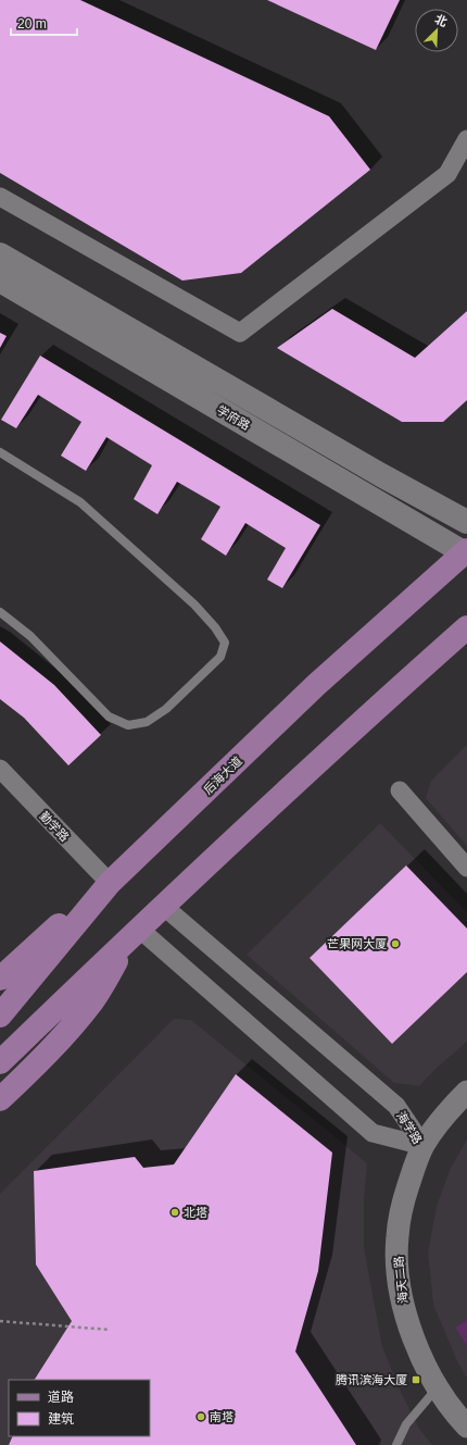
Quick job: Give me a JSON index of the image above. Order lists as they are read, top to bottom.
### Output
{
  "streets": {
    "main road": ["学府路", "后海大道"],
    "street": ["勤学路", "海学路", "海天二路"]
  },
  "crossings": [
    ["学府路", "后海大道"],
    ["后海大道", "勤学路"],
    ["海学路", "海天二路"]
  ],
  "places": {
    "other": ["芒果网大厦", "北塔", "南塔"],
    "transit": ["腾讯滨海大厦"]
  },
  "legend": ["道路", "建筑"],
  "scale_bar": "20 m",
  "north": "top right"
}
